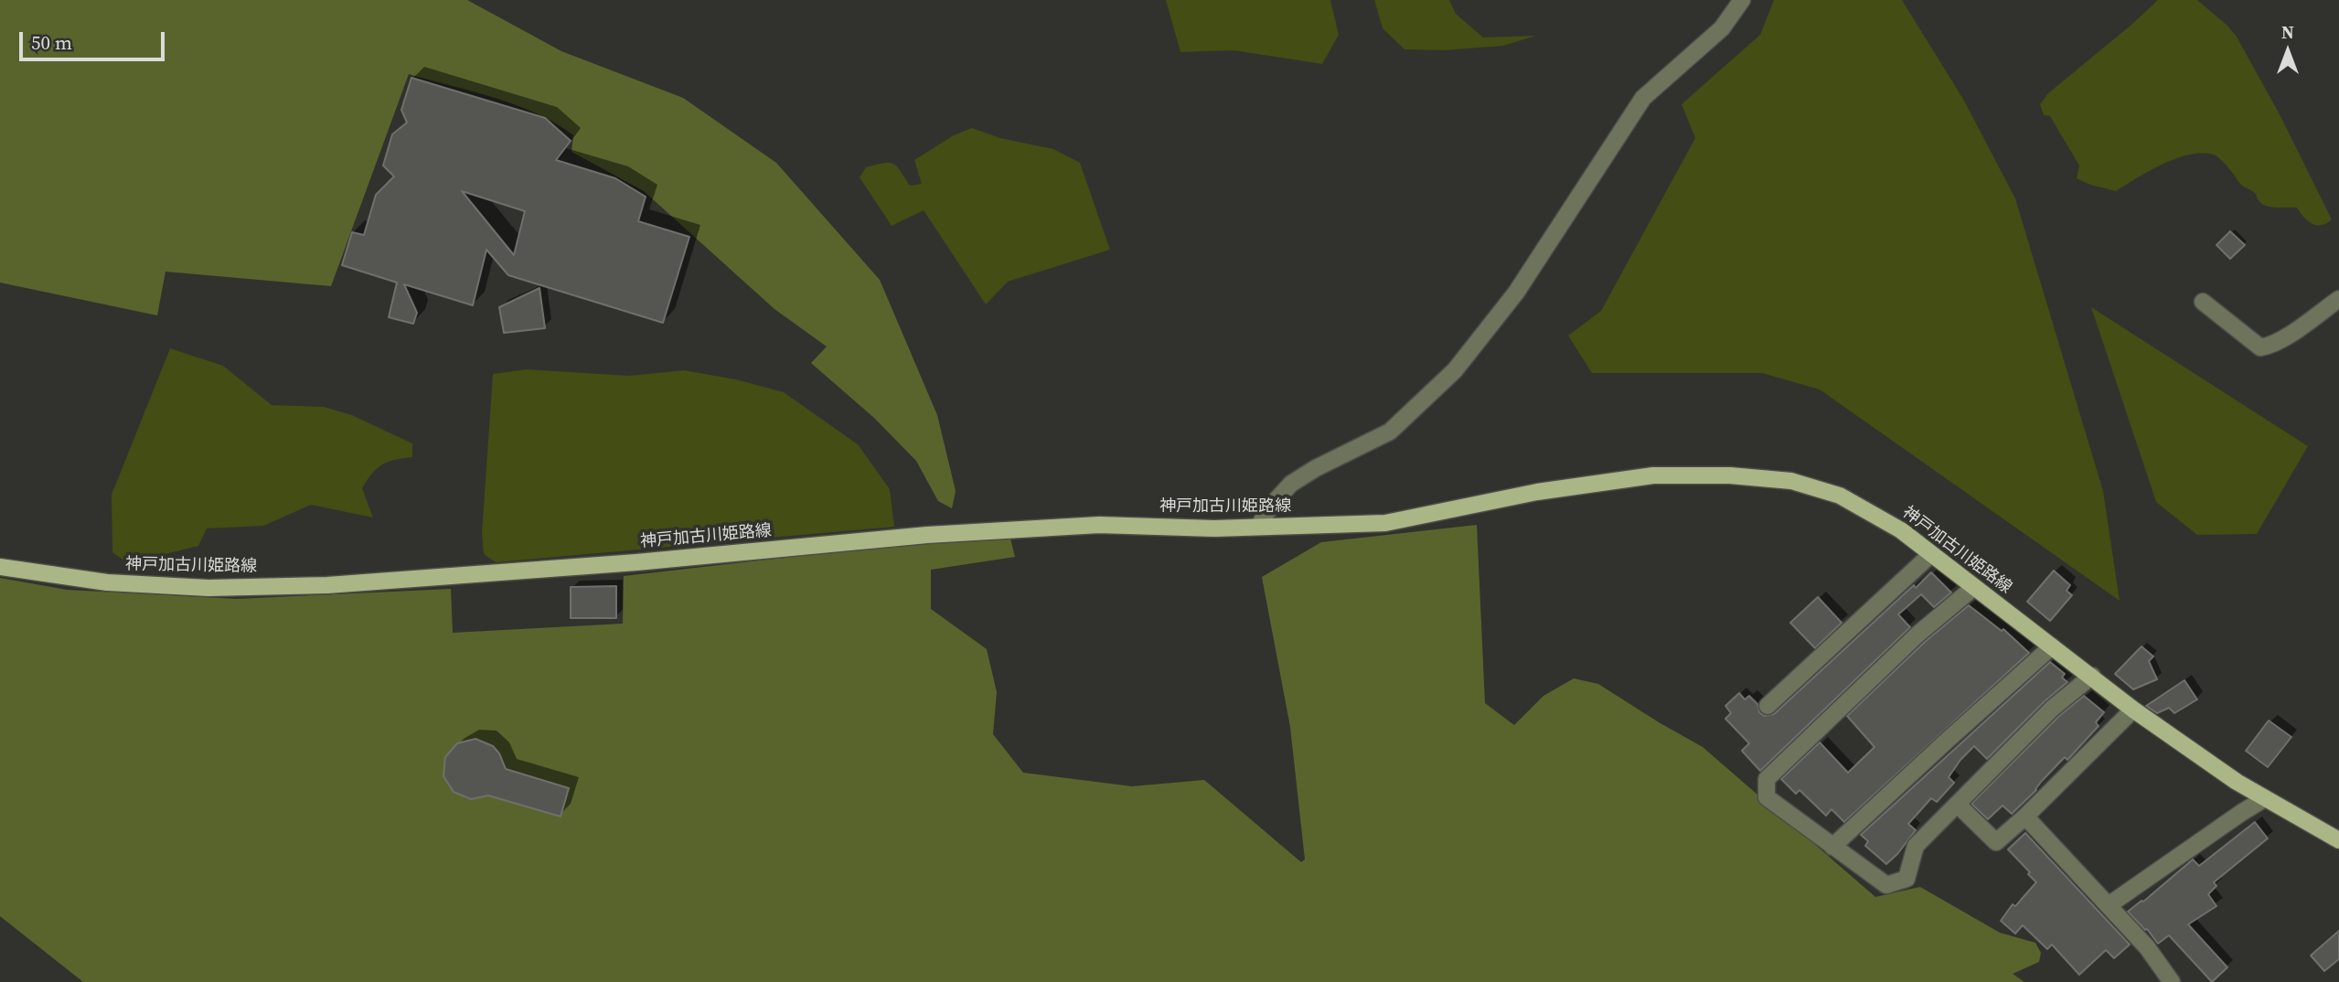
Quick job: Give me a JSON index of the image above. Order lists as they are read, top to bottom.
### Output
{
  "streets": {
    "main road": ["神戸加古川姫路線"]
  },
  "scale_bar": "50 m",
  "north": "top"
}
